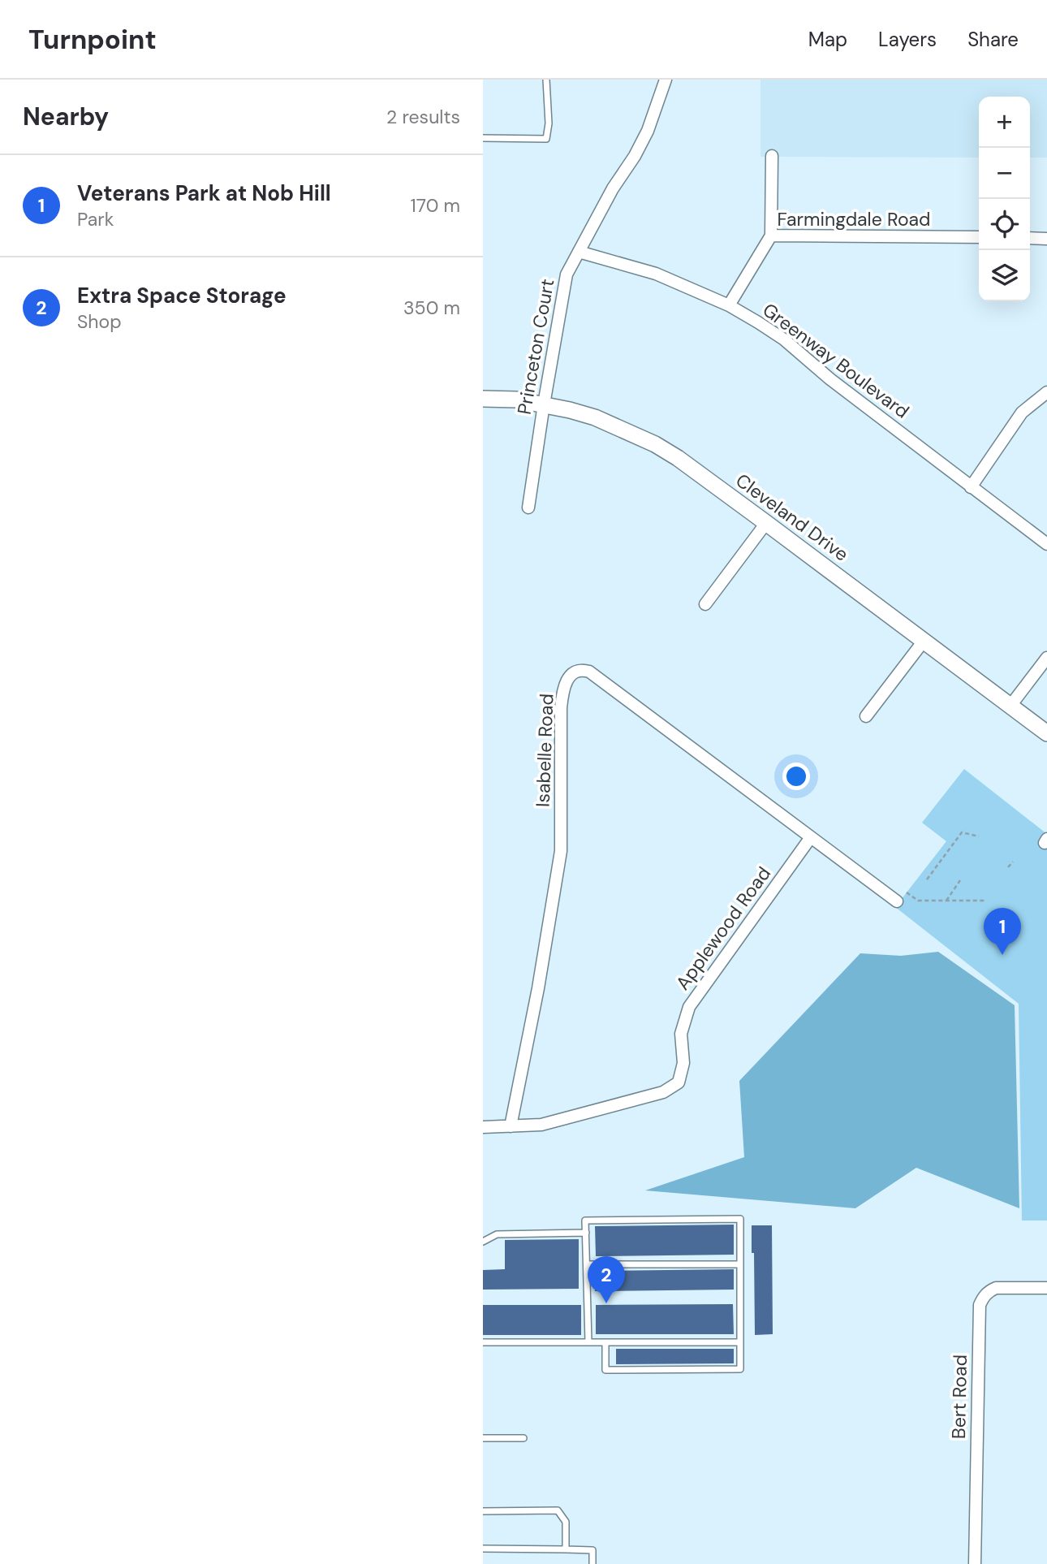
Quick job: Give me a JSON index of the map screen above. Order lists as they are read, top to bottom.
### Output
{
  "streets": {
    "street": [
      "Farmingdale Road",
      "Princeton Court",
      "Greenway Boulevard",
      "Cleveland Drive",
      "Isabelle Road",
      "Applewood Road",
      "Bert Road"
    ]
  },
  "crossings": [
    ["Farmingdale Road", "Greenway Boulevard"],
    ["Princeton Court", "Greenway Boulevard"],
    ["Princeton Court", "Cleveland Drive"],
    ["Isabelle Road", "Applewood Road"]
  ],
  "page": {
    "header": "Turnpoint",
    "nav": ["Map", "Layers", "Share"],
    "heading": ["Nearby", "2 results"],
    "map_buttons": ["+", "−"],
    "list": [
      {
        "mark": "1",
        "name": "Veterans Park at Nob Hill",
        "note": "Park",
        "value": "170 m"
      },
      {
        "mark": "2",
        "name": "Extra Space Storage",
        "note": "Shop",
        "value": "350 m"
      }
    ],
    "pins": ["1", "2"]
  }
}
